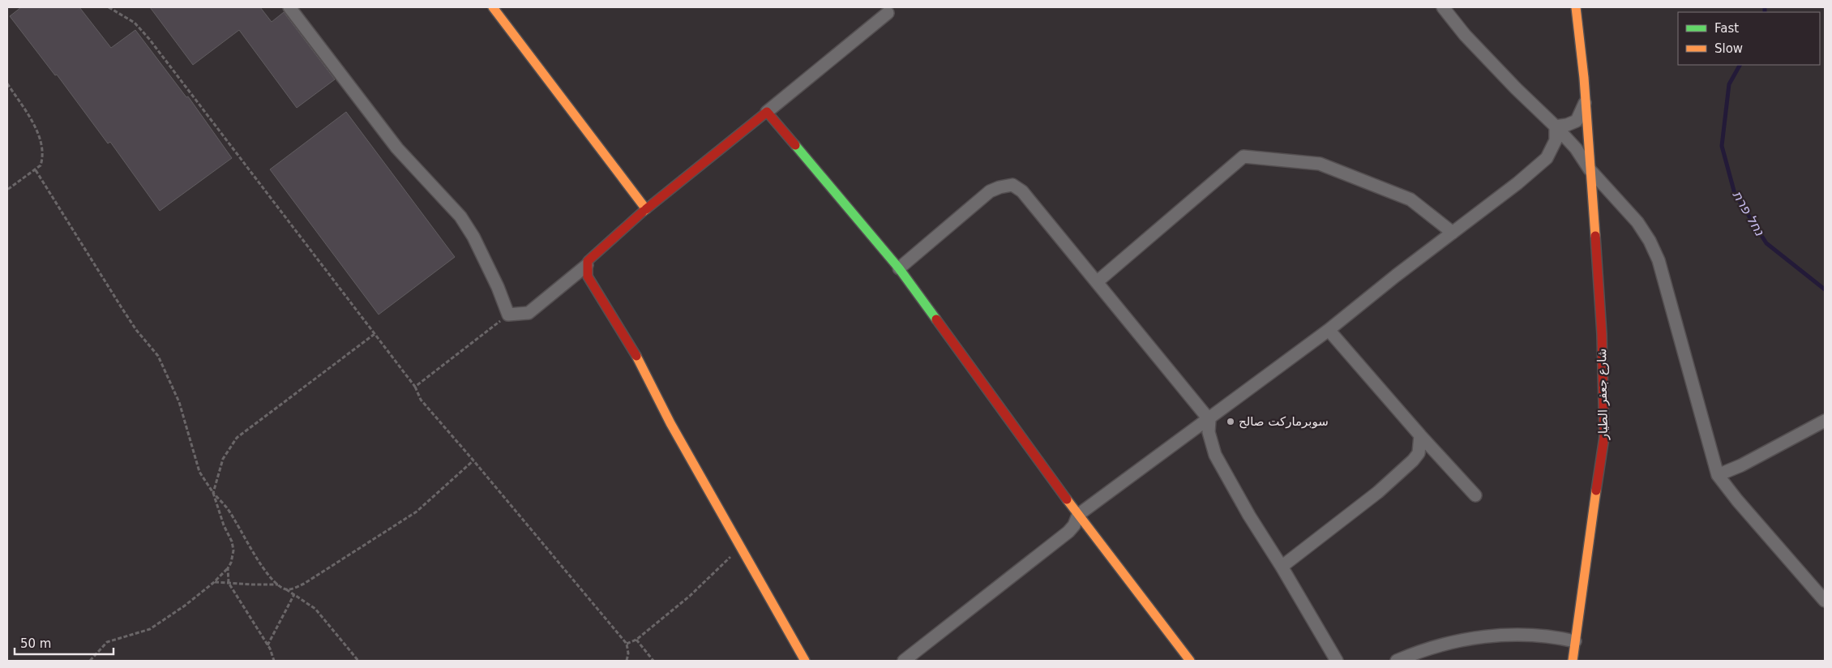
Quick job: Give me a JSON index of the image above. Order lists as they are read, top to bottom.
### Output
{
  "streets": {
    "street": ["شارع جعفر الطيار"]
  },
  "water": ["נחל פרת"],
  "places": ["سوبرماركت صالح"],
  "legend": ["Fast", "Slow"],
  "scale_bar": "50 m"
}
